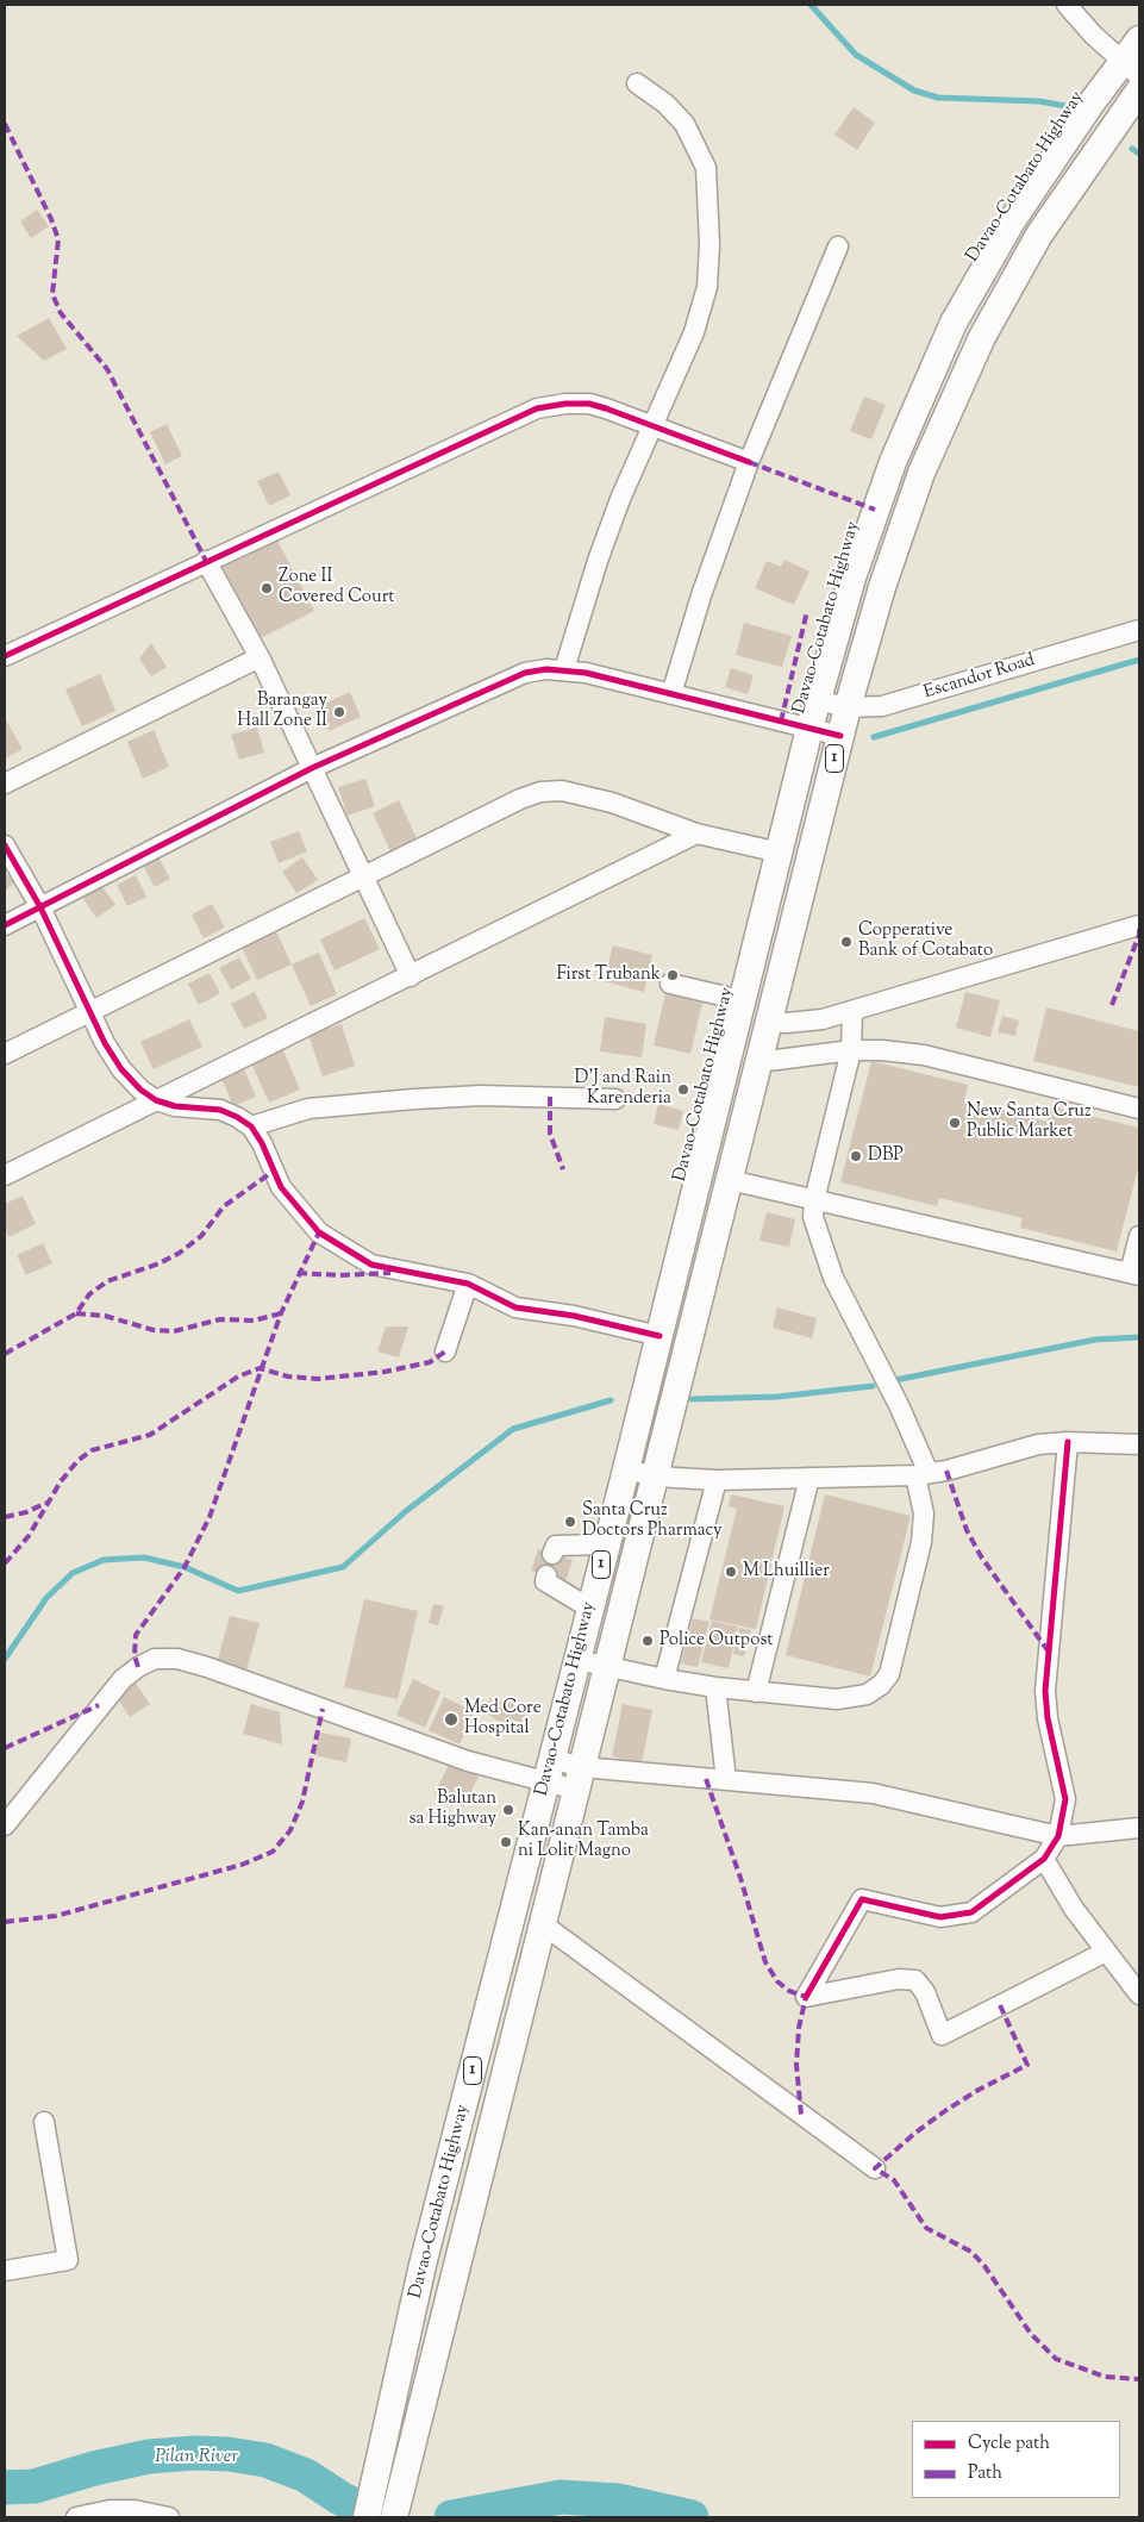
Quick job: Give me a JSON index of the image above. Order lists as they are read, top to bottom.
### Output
{
  "streets": {
    "highway": ["Davao-Cotabato Highway", "1"],
    "street": ["Escandor Road"]
  },
  "crossings": [
    ["Davao-Cotabato Highway", "Escandor Road"]
  ],
  "water": ["Pilan River"],
  "places": [
    "Zone II Covered Court",
    "Barangay Hall Zone II",
    "Copperative Bank of Cotabato",
    "First Trubank",
    "D'J and Rain Karenderia",
    "New Santa Cruz Public Market",
    "DBP",
    "Santa Cruz Doctors Pharmacy",
    "M Lhuillier",
    "Police Outpost",
    "Med Core Hospital",
    "Balutan sa Highway",
    "Kan-anan Tamba ni Lolit Magno"
  ],
  "legend": ["Cycle path", "Path"]
}
